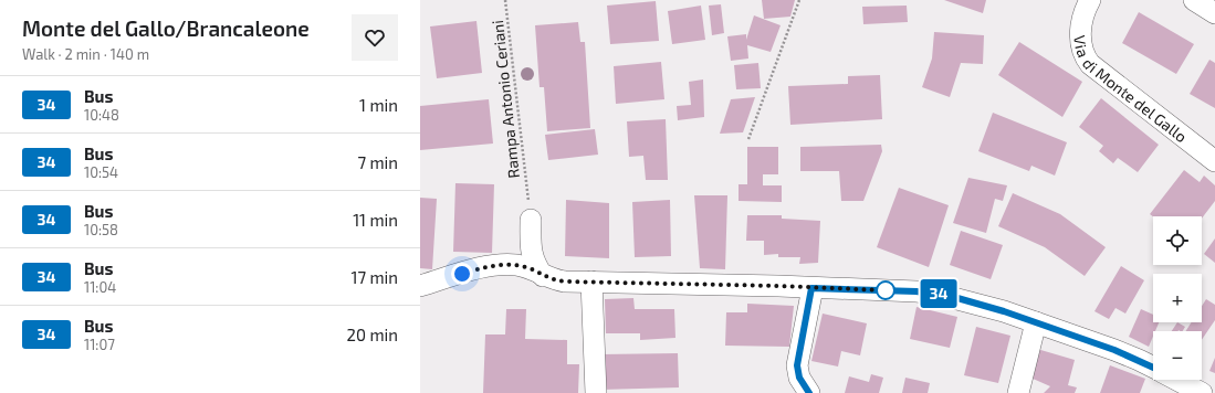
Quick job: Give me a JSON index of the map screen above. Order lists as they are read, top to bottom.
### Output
{
  "streets": {
    "street": ["Via di Monte del Gallo"],
    "path": ["Rampa Antonio Ceriani"]
  },
  "lines": ["bus line 34"],
  "page": {
    "heading": ["Monte del Gallo/Brancaleone", "Walk · 2 min · 140 m"],
    "on_map": "34",
    "list": [
      {
        "mark": "34",
        "name": "Bus",
        "note": "10:48",
        "value": "1 min"
      },
      {
        "mark": "34",
        "name": "Bus",
        "note": "10:54",
        "value": "7 min"
      },
      {
        "mark": "34",
        "name": "Bus",
        "note": "10:58",
        "value": "11 min"
      },
      {
        "mark": "34",
        "name": "Bus",
        "note": "11:04",
        "value": "17 min"
      },
      {
        "mark": "34",
        "name": "Bus",
        "note": "11:07",
        "value": "20 min"
      }
    ],
    "map_buttons": ["+", "−"]
  }
}
